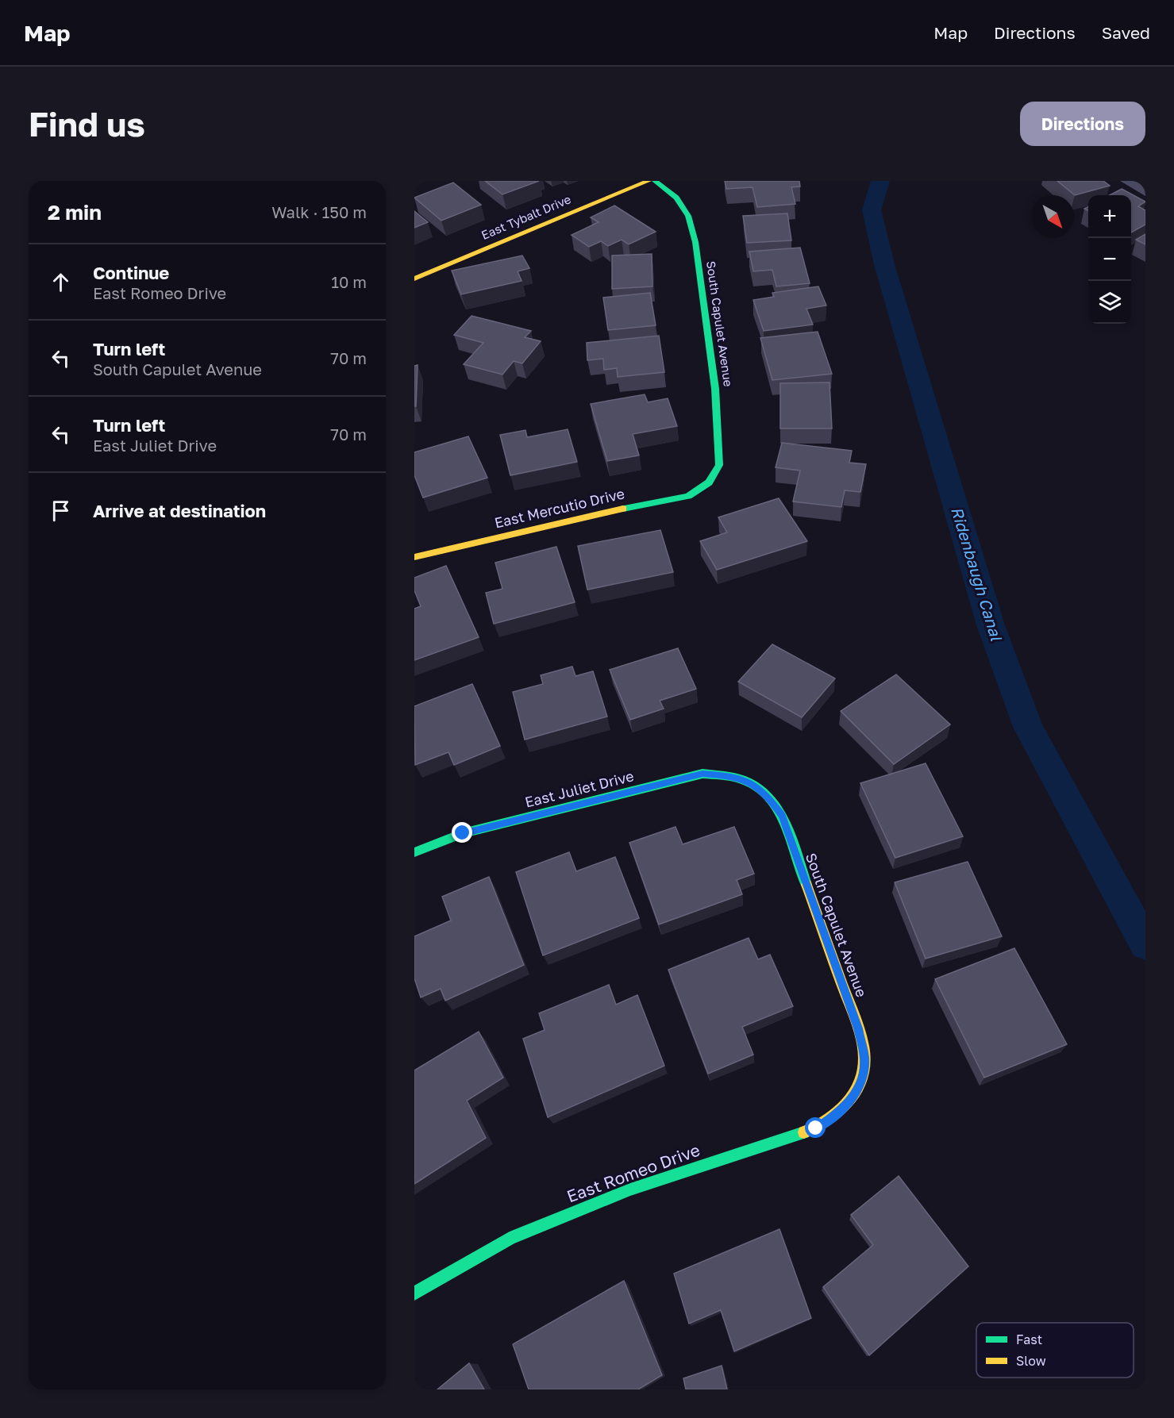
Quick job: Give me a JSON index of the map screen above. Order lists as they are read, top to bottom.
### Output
{
  "streets": {
    "street": [
      "East Tybalt Drive",
      "South Capulet Avenue",
      "East Mercutio Drive",
      "East Juliet Drive",
      "East Romeo Drive"
    ]
  },
  "crossings": [
    ["South Capulet Avenue", "East Mercutio Drive"],
    ["South Capulet Avenue", "East Juliet Drive"],
    ["South Capulet Avenue", "East Romeo Drive"]
  ],
  "water": ["Ridenbaugh Canal"],
  "legend": ["Fast", "Slow"],
  "north": "bottom right",
  "page": {
    "header": "Map",
    "nav": ["Map", "Directions", "Saved"],
    "buttons": "Directions",
    "title": "Find us",
    "heading": ["2 min", "Walk · 150 m"],
    "map_buttons": ["+", "−"],
    "list": [
      ["Continue", "East Romeo Drive", "10 m"],
      ["Turn left", "South Capulet Avenue", "70 m"],
      ["Turn left", "East Juliet Drive", "70 m"],
      "Arrive at destination"
    ]
  }
}
